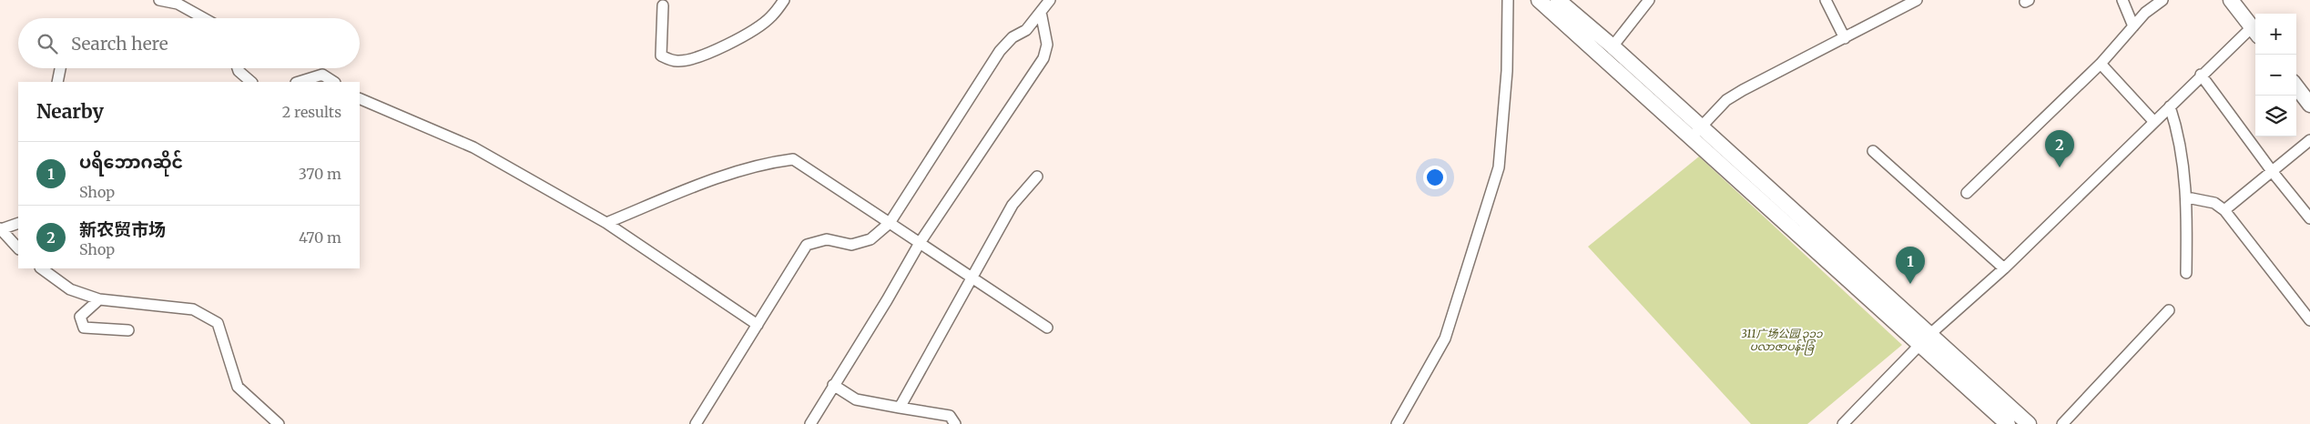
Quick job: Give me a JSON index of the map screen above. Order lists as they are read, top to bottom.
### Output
{
  "parks": ["311广场公园 ၃၁၁ ပလာဇာပန်းခြံ"],
  "page": {
    "map_buttons": ["+", "−"],
    "search": "Search here",
    "heading": ["Nearby", "2 results"],
    "pins": ["2", "1"],
    "list": [
      {
        "mark": "1",
        "name": "ပရိဘောဂဆိုင်",
        "note": "Shop",
        "value": "370 m"
      },
      {
        "mark": "2",
        "name": "新农贸市场",
        "note": "Shop",
        "value": "470 m"
      }
    ]
  }
}
